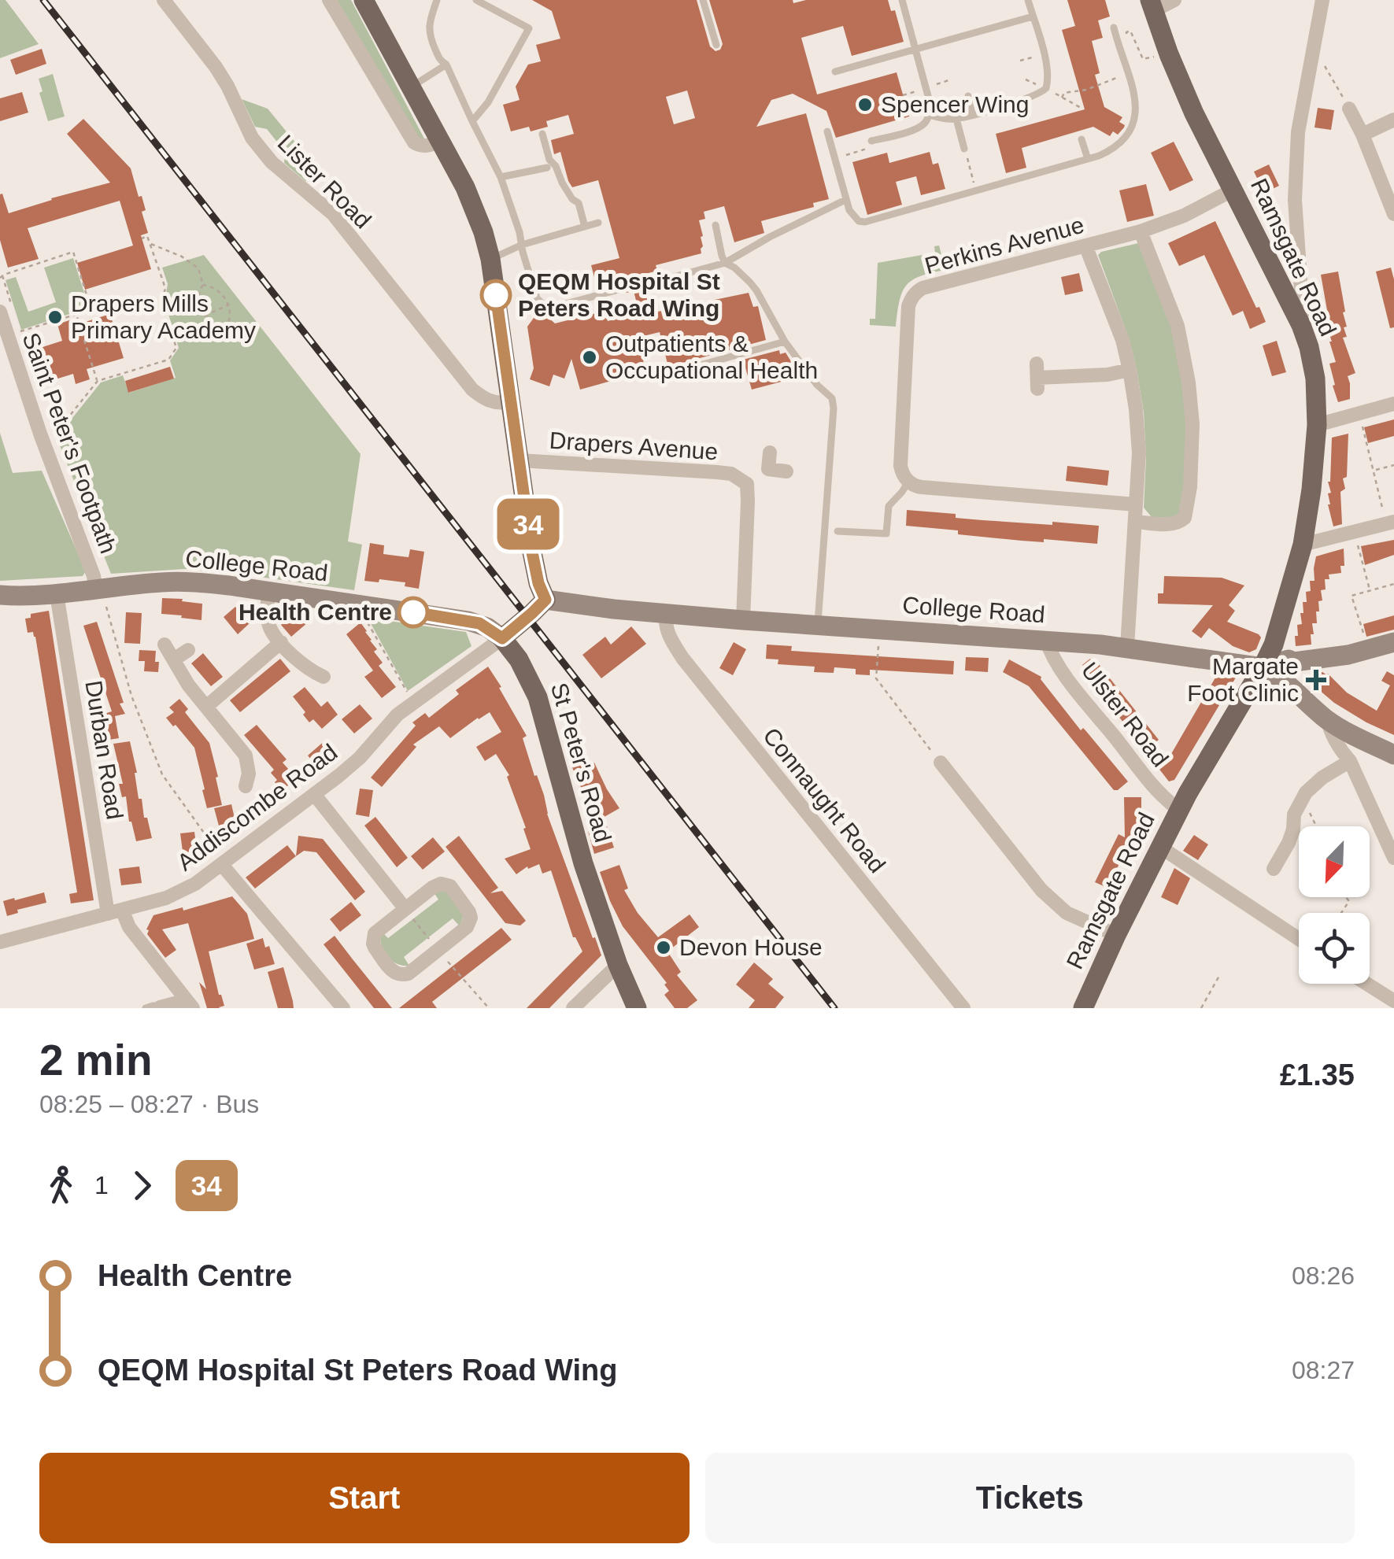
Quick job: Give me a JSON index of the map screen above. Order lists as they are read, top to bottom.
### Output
{
  "streets": {
    "main road": ["Ramsgate Road", "College Road", "St Peter's Road"],
    "street": [
      "Lister Road",
      "Perkins Avenue",
      "Saint Peter's Footpath",
      "Drapers Avenue",
      "Ulster Road",
      "Durban Road",
      "Connaught Road",
      "Addiscombe Road"
    ]
  },
  "crossings": [
    ["Perkins Avenue", "Ramsgate Road"],
    ["Ramsgate Road", "College Road"],
    ["Ramsgate Road", "Ulster Road"],
    ["Saint Peter's Footpath", "College Road"],
    ["Drapers Avenue", "College Road"],
    ["College Road", "Ulster Road"],
    ["College Road", "Durban Road"],
    ["College Road", "St Peter's Road"],
    ["College Road", "Connaught Road"],
    ["College Road", "Addiscombe Road"],
    ["Durban Road", "Addiscombe Road"],
    ["St Peter's Road", "Addiscombe Road"]
  ],
  "places": {
    "other": [
      "Spencer Wing",
      "QEQM Hospital St Peters Road Wing",
      "Drapers Mills Primary Academy",
      "Outpatients & Occupational Health",
      "Health Centre",
      "Devon House"
    ],
    "health": ["Margate Foot Clinic"]
  },
  "lines": ["bus line 34"],
  "north": "bottom left",
  "page": {
    "on_map": "34",
    "heading": ["2 min", "08:25 – 08:27 · Bus", "£1.35"],
    "legs": ["1", "34"],
    "list": [
      {
        "name": "Health Centre",
        "value": "08:26"
      },
      {
        "name": "QEQM Hospital St Peters Road Wing",
        "value": "08:27"
      }
    ],
    "buttons": ["Start", "Tickets"]
  }
}
